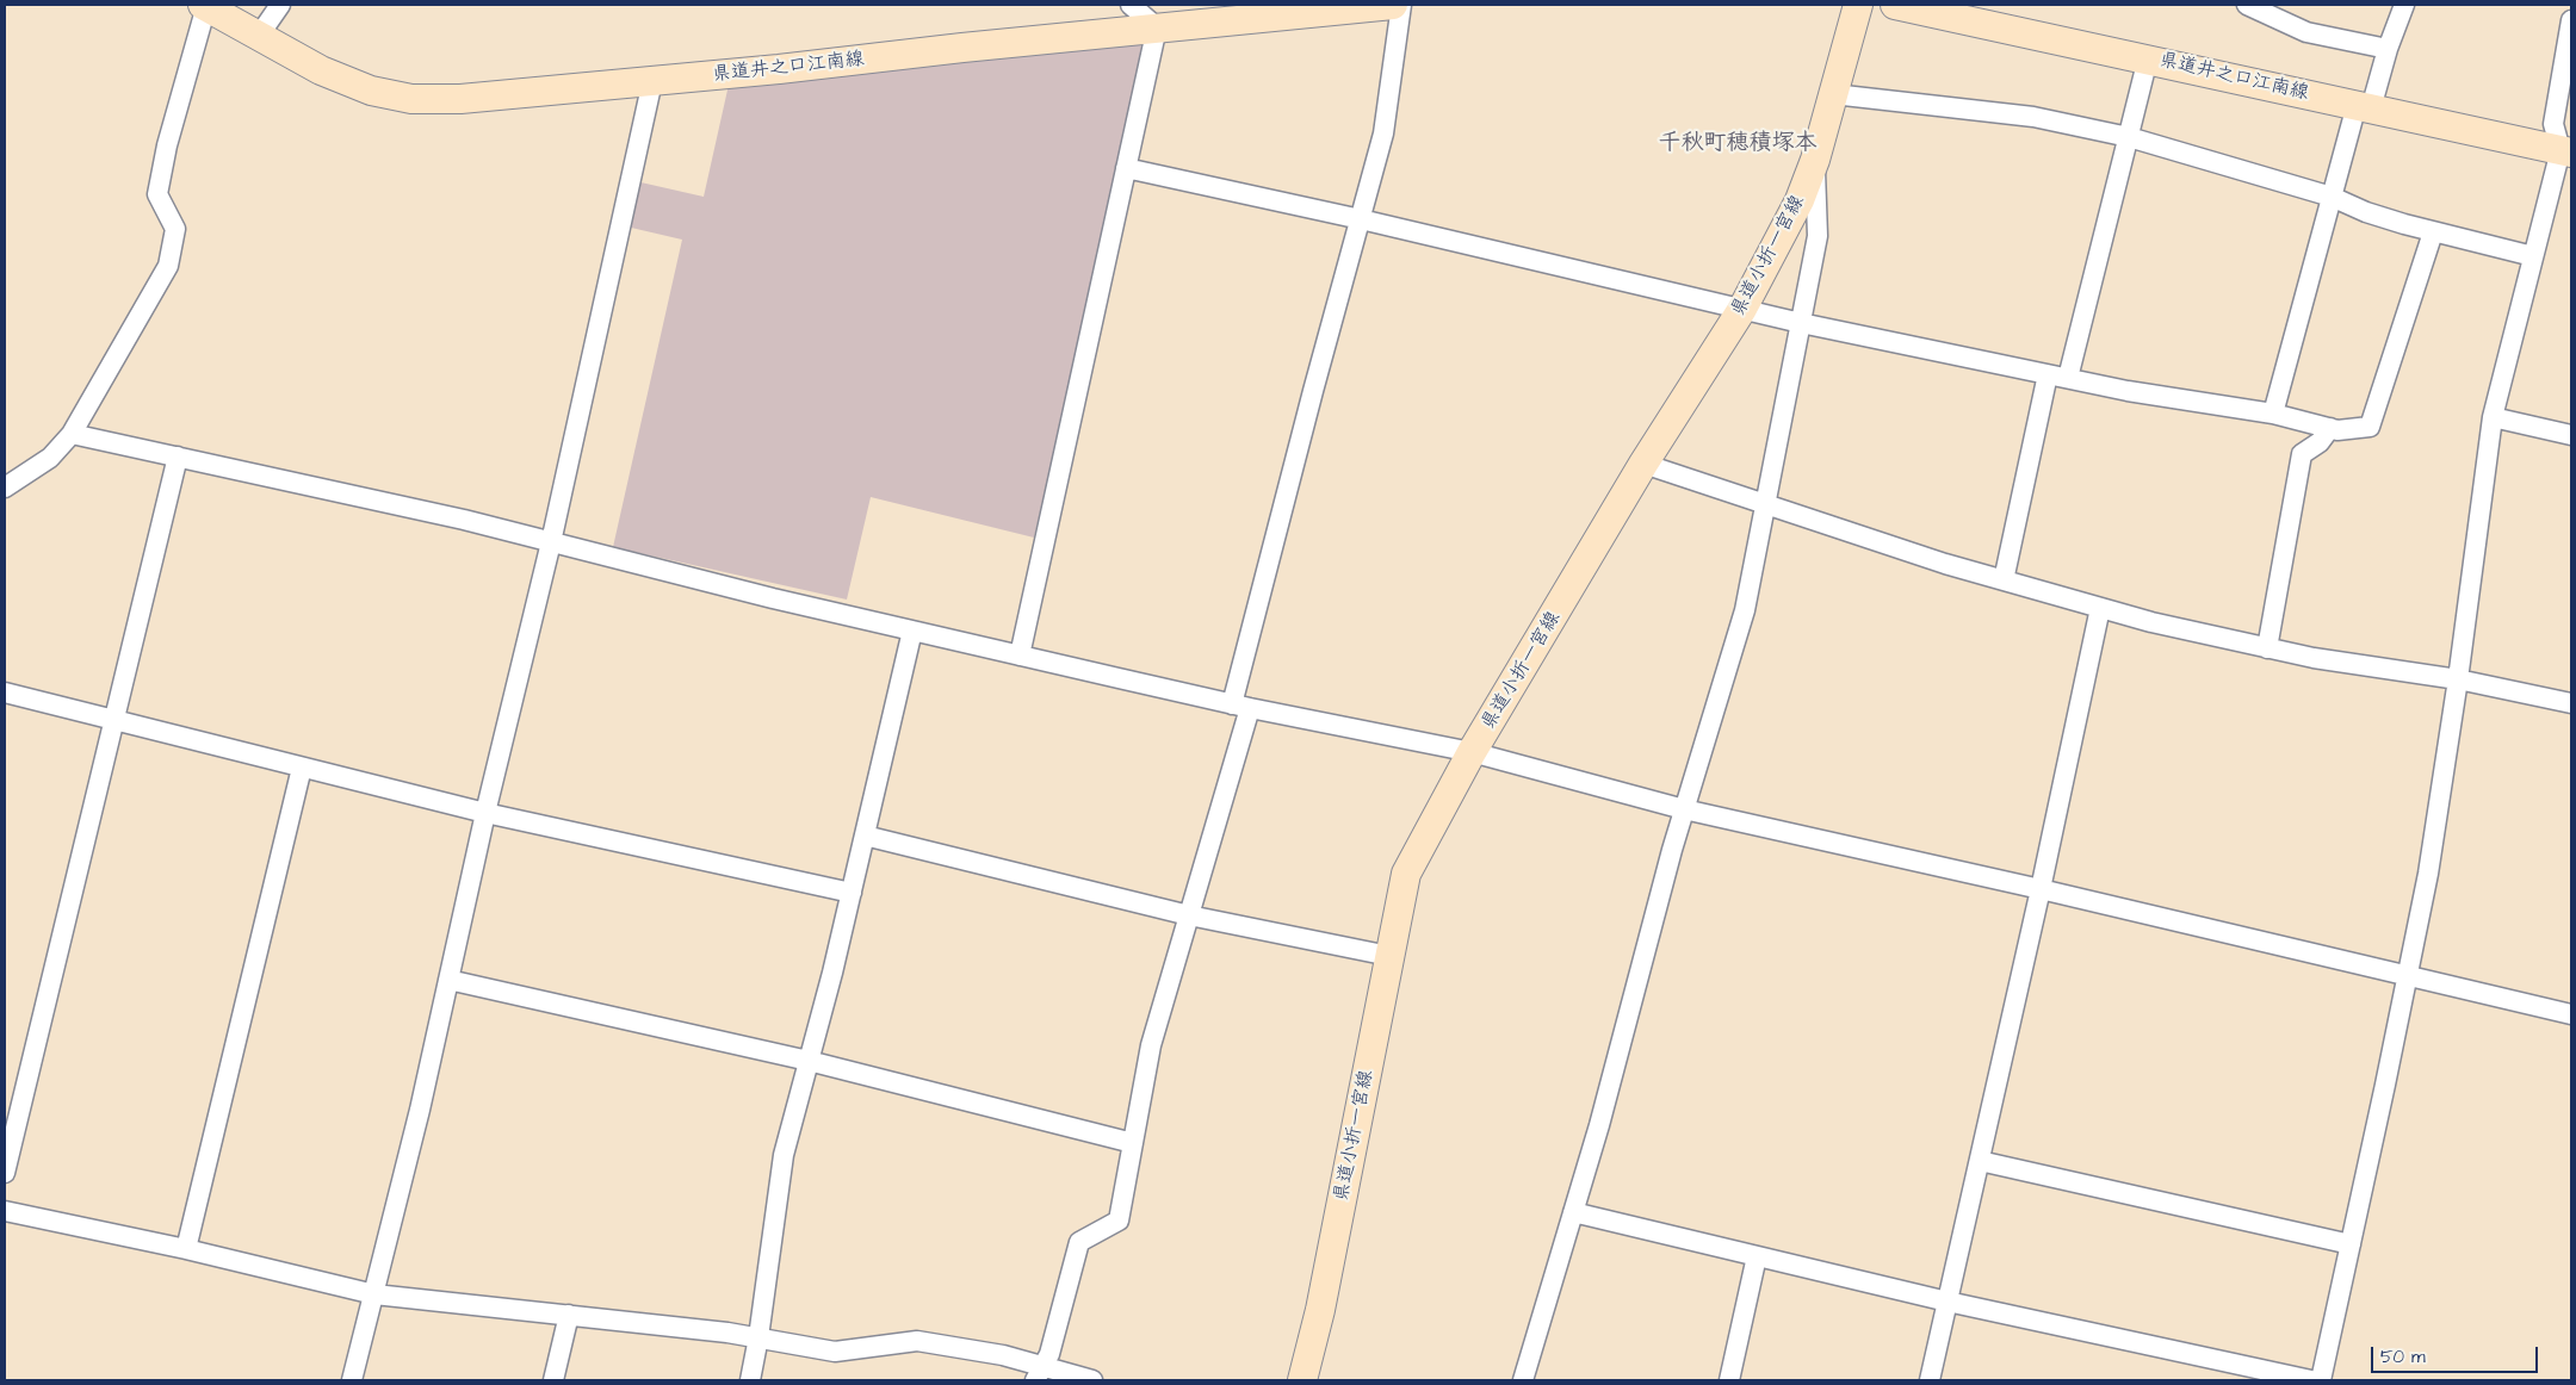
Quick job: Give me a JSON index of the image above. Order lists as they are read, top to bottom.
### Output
{
  "streets": {
    "main road": ["県道井之口江南線", "県道小折一宮線"]
  },
  "districts": ["千秋町穂積塚本"],
  "scale_bar": "50 m"
}
